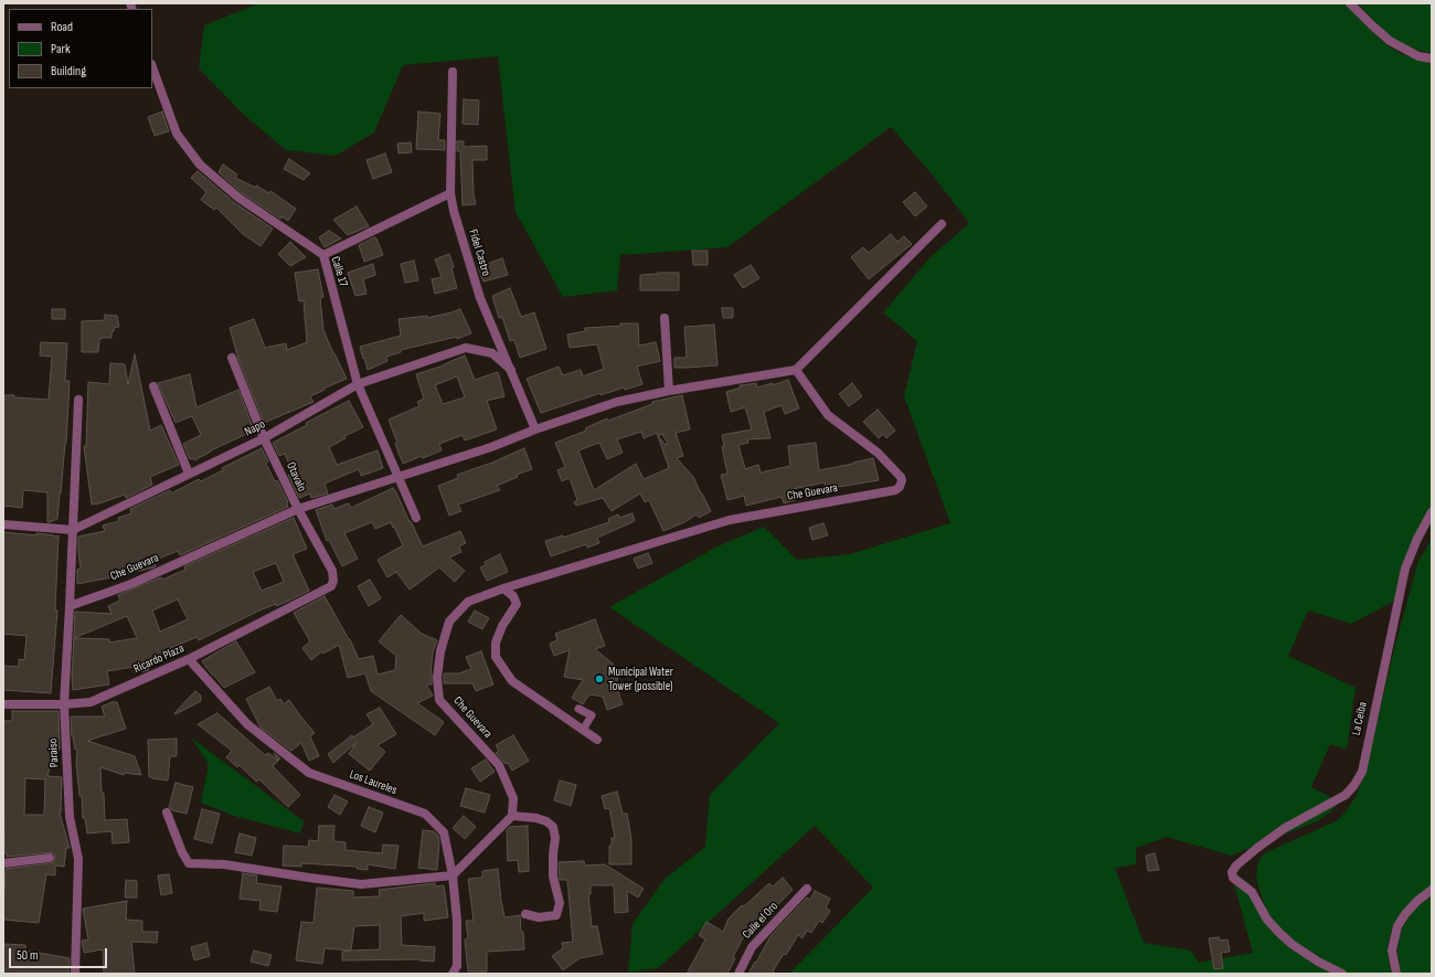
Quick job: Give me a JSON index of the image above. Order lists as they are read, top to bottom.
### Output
{
  "streets": {
    "street": [
      "Fidel Castro",
      "Calle 17",
      "Napo",
      "Otavalo",
      "Che Guevara",
      "Ricardo Plaza",
      "La Ceiba",
      "Paraiso",
      "Los Laureles",
      "Calle el Oro"
    ]
  },
  "crossings": [
    ["Fidel Castro", "Napo"],
    ["Fidel Castro", "Che Guevara"],
    ["Calle 17", "Napo"],
    ["Calle 17", "Che Guevara"],
    ["Napo", "Otavalo"],
    ["Napo", "Paraiso"],
    ["Otavalo", "Che Guevara"],
    ["Otavalo", "Ricardo Plaza"],
    ["Che Guevara", "Paraiso"],
    ["Ricardo Plaza", "Paraiso"],
    ["Ricardo Plaza", "Los Laureles"]
  ],
  "places": ["Municipal Water Tower (possible)"],
  "legend": ["Road", "Park", "Building"],
  "scale_bar": "50 m"
}
